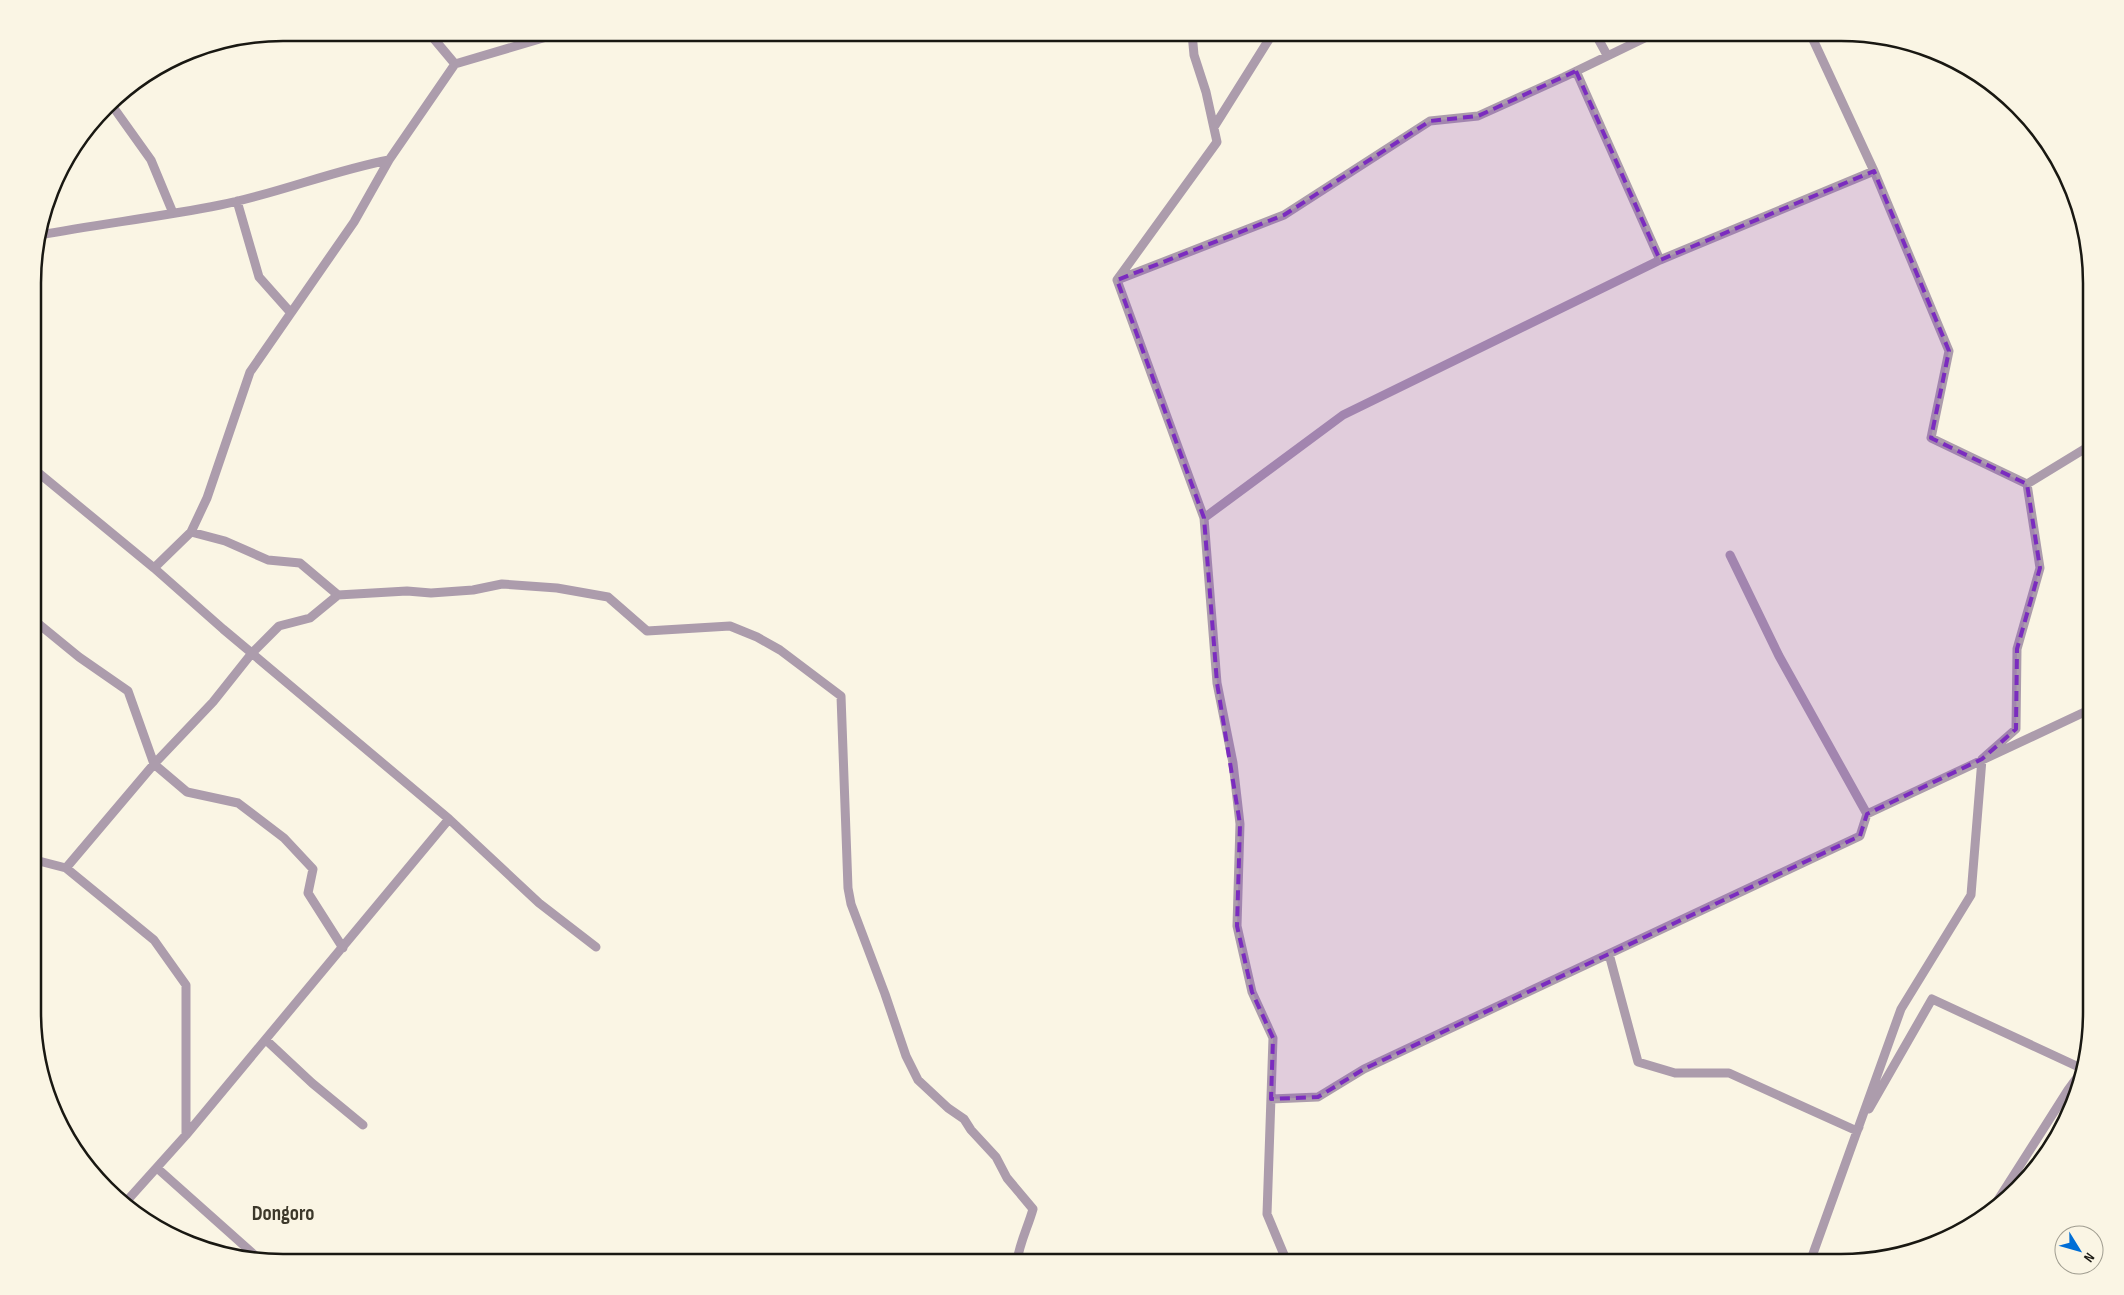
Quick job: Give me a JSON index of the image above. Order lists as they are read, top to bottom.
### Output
{
  "districts": ["Dongoro"],
  "north": "bottom right"
}
